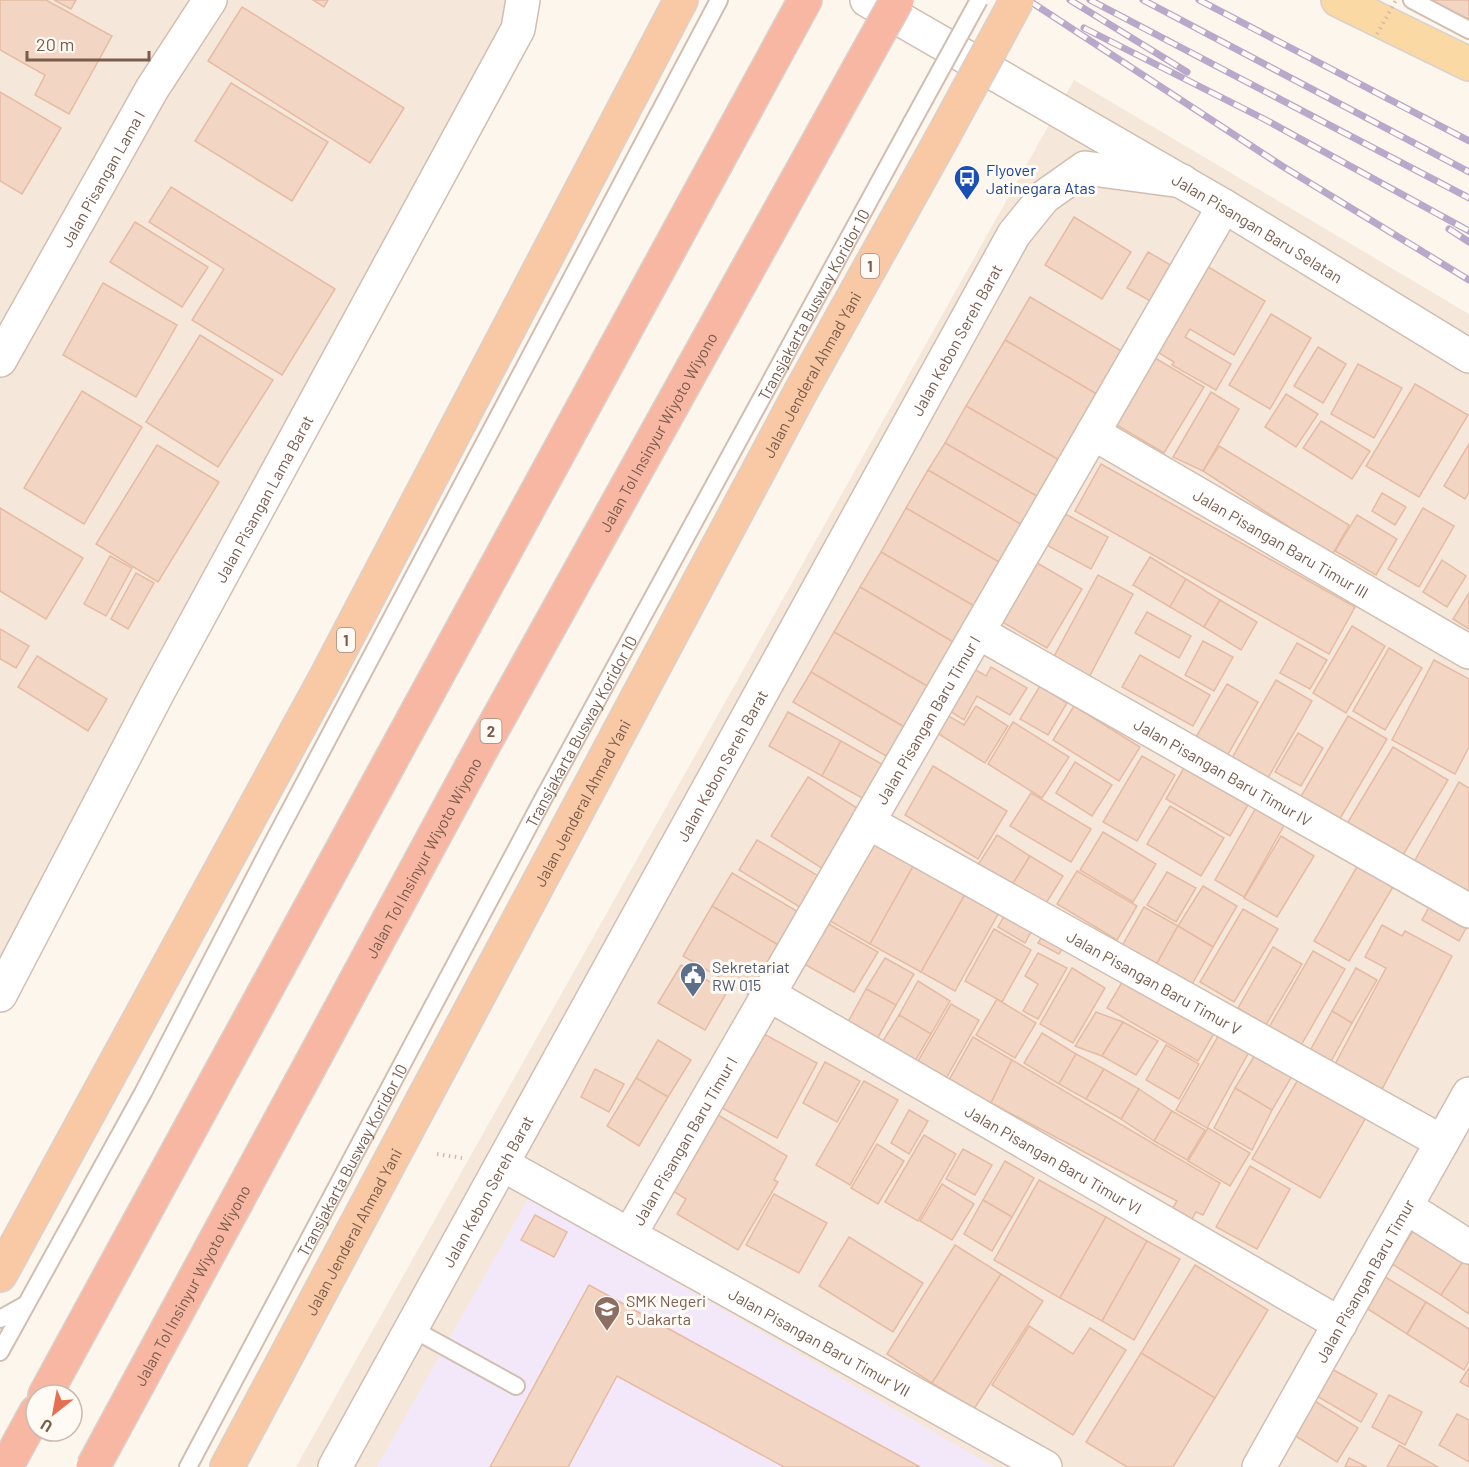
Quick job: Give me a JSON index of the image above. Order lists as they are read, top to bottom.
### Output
{
  "streets": {
    "highway": [
      "1",
      "Jalan Jenderal Ahmad Yani",
      "Jalan Tol Insinyur Wiyoto Wiyono",
      "2"
    ],
    "street": [
      "Jalan Pisangan Lama I",
      "Jalan Pisangan Baru Selatan",
      "Jalan Kebon Sereh Barat",
      "Jalan Pisangan Lama Barat",
      "Jalan Pisangan Baru Timur III",
      "Jalan Pisangan Baru Timur I",
      "Jalan Pisangan Baru Timur IV",
      "Jalan Pisangan Baru Timur V",
      "Jalan Pisangan Baru Timur VI",
      "Jalan Pisangan Baru Timur",
      "Jalan Pisangan Baru Timur VII"
    ],
    "lane": ["Transjakarta Busway Koridor 10"]
  },
  "crossings": [
    ["Jalan Pisangan Baru Selatan", "Jalan Kebon Sereh Barat"],
    ["Jalan Pisangan Baru Selatan", "Jalan Pisangan Baru Timur I"],
    ["Jalan Kebon Sereh Barat", "Jalan Pisangan Baru Timur VII"],
    ["Jalan Pisangan Baru Timur III", "Jalan Pisangan Baru Timur I"],
    ["Jalan Pisangan Baru Timur I", "Jalan Pisangan Baru Timur IV"],
    ["Jalan Pisangan Baru Timur I", "Jalan Pisangan Baru Timur V"],
    ["Jalan Pisangan Baru Timur I", "Jalan Pisangan Baru Timur VI"],
    ["Jalan Pisangan Baru Timur I", "Jalan Pisangan Baru Timur VII"],
    ["Jalan Pisangan Baru Timur V", "Jalan Pisangan Baru Timur"],
    ["Jalan Pisangan Baru Timur VI", "Jalan Pisangan Baru Timur"]
  ],
  "places": {
    "bus stop": ["Flyover Jatinegara Atas"],
    "public building": ["Sekretariat RW 015"],
    "school or university": ["SMK Negeri 5 Jakarta"]
  },
  "scale_bar": "20 m",
  "north": "bottom left"
}
